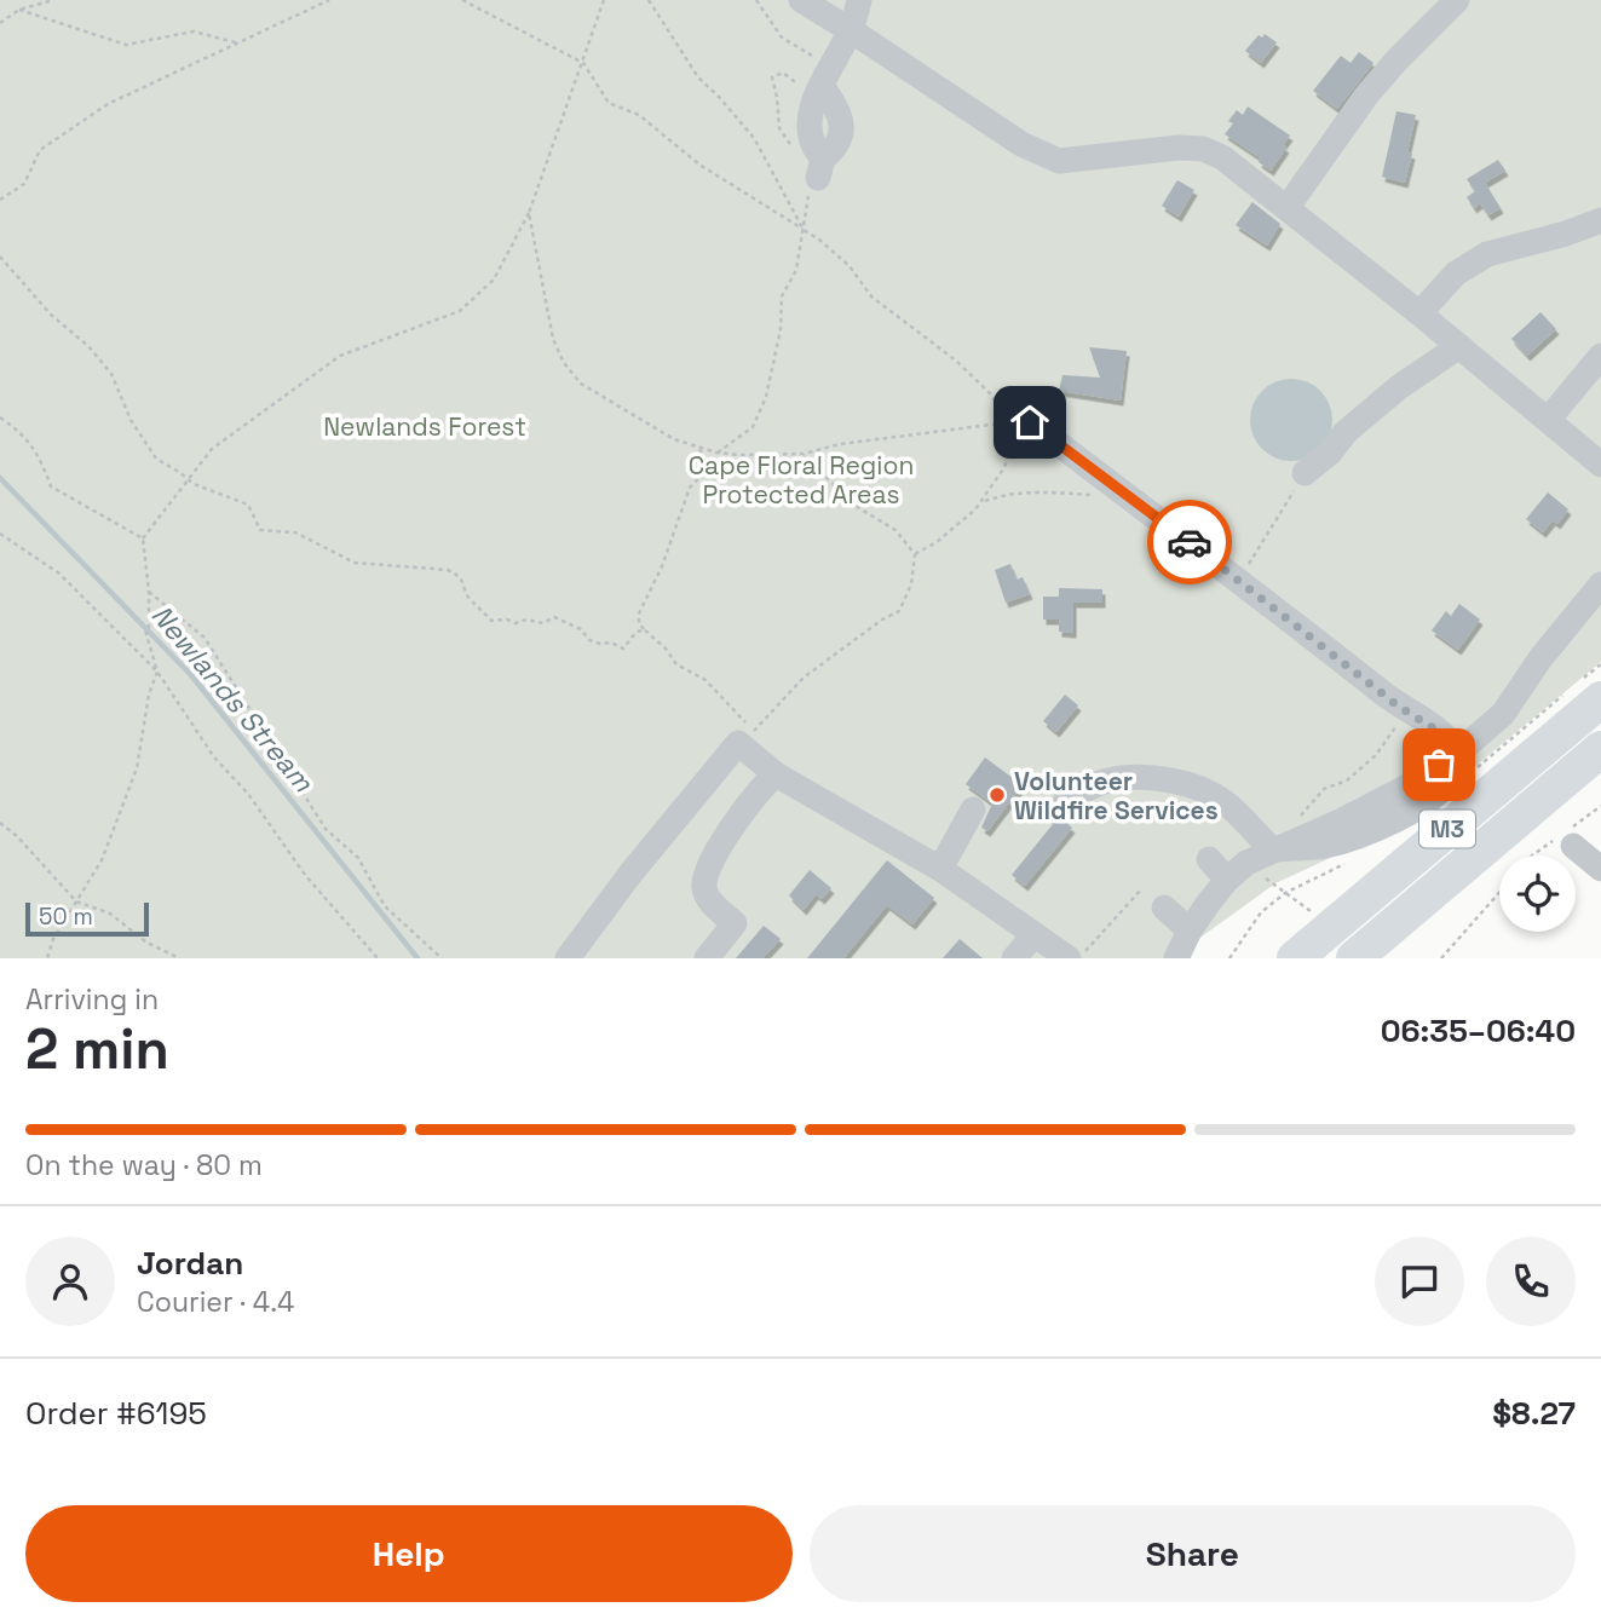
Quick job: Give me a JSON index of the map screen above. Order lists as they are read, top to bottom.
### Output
{
  "streets": {
    "highway": ["M3"]
  },
  "water": ["Newlands Stream"],
  "parks": ["Newlands Forest", "Cape Floral Region Protected Areas"],
  "places": ["Volunteer Wildfire Services"],
  "scale_bar": "50 m",
  "page": {
    "scale": "50 m",
    "heading": ["2 min", "Arriving in", "06:35–06:40"],
    "panel": [
      "Jordan",
      "Courier · 4.4",
      "Order #6195",
      "$8.27"
    ],
    "bar": "On the way · 80 m",
    "buttons": ["Help", "Share"]
  }
}
